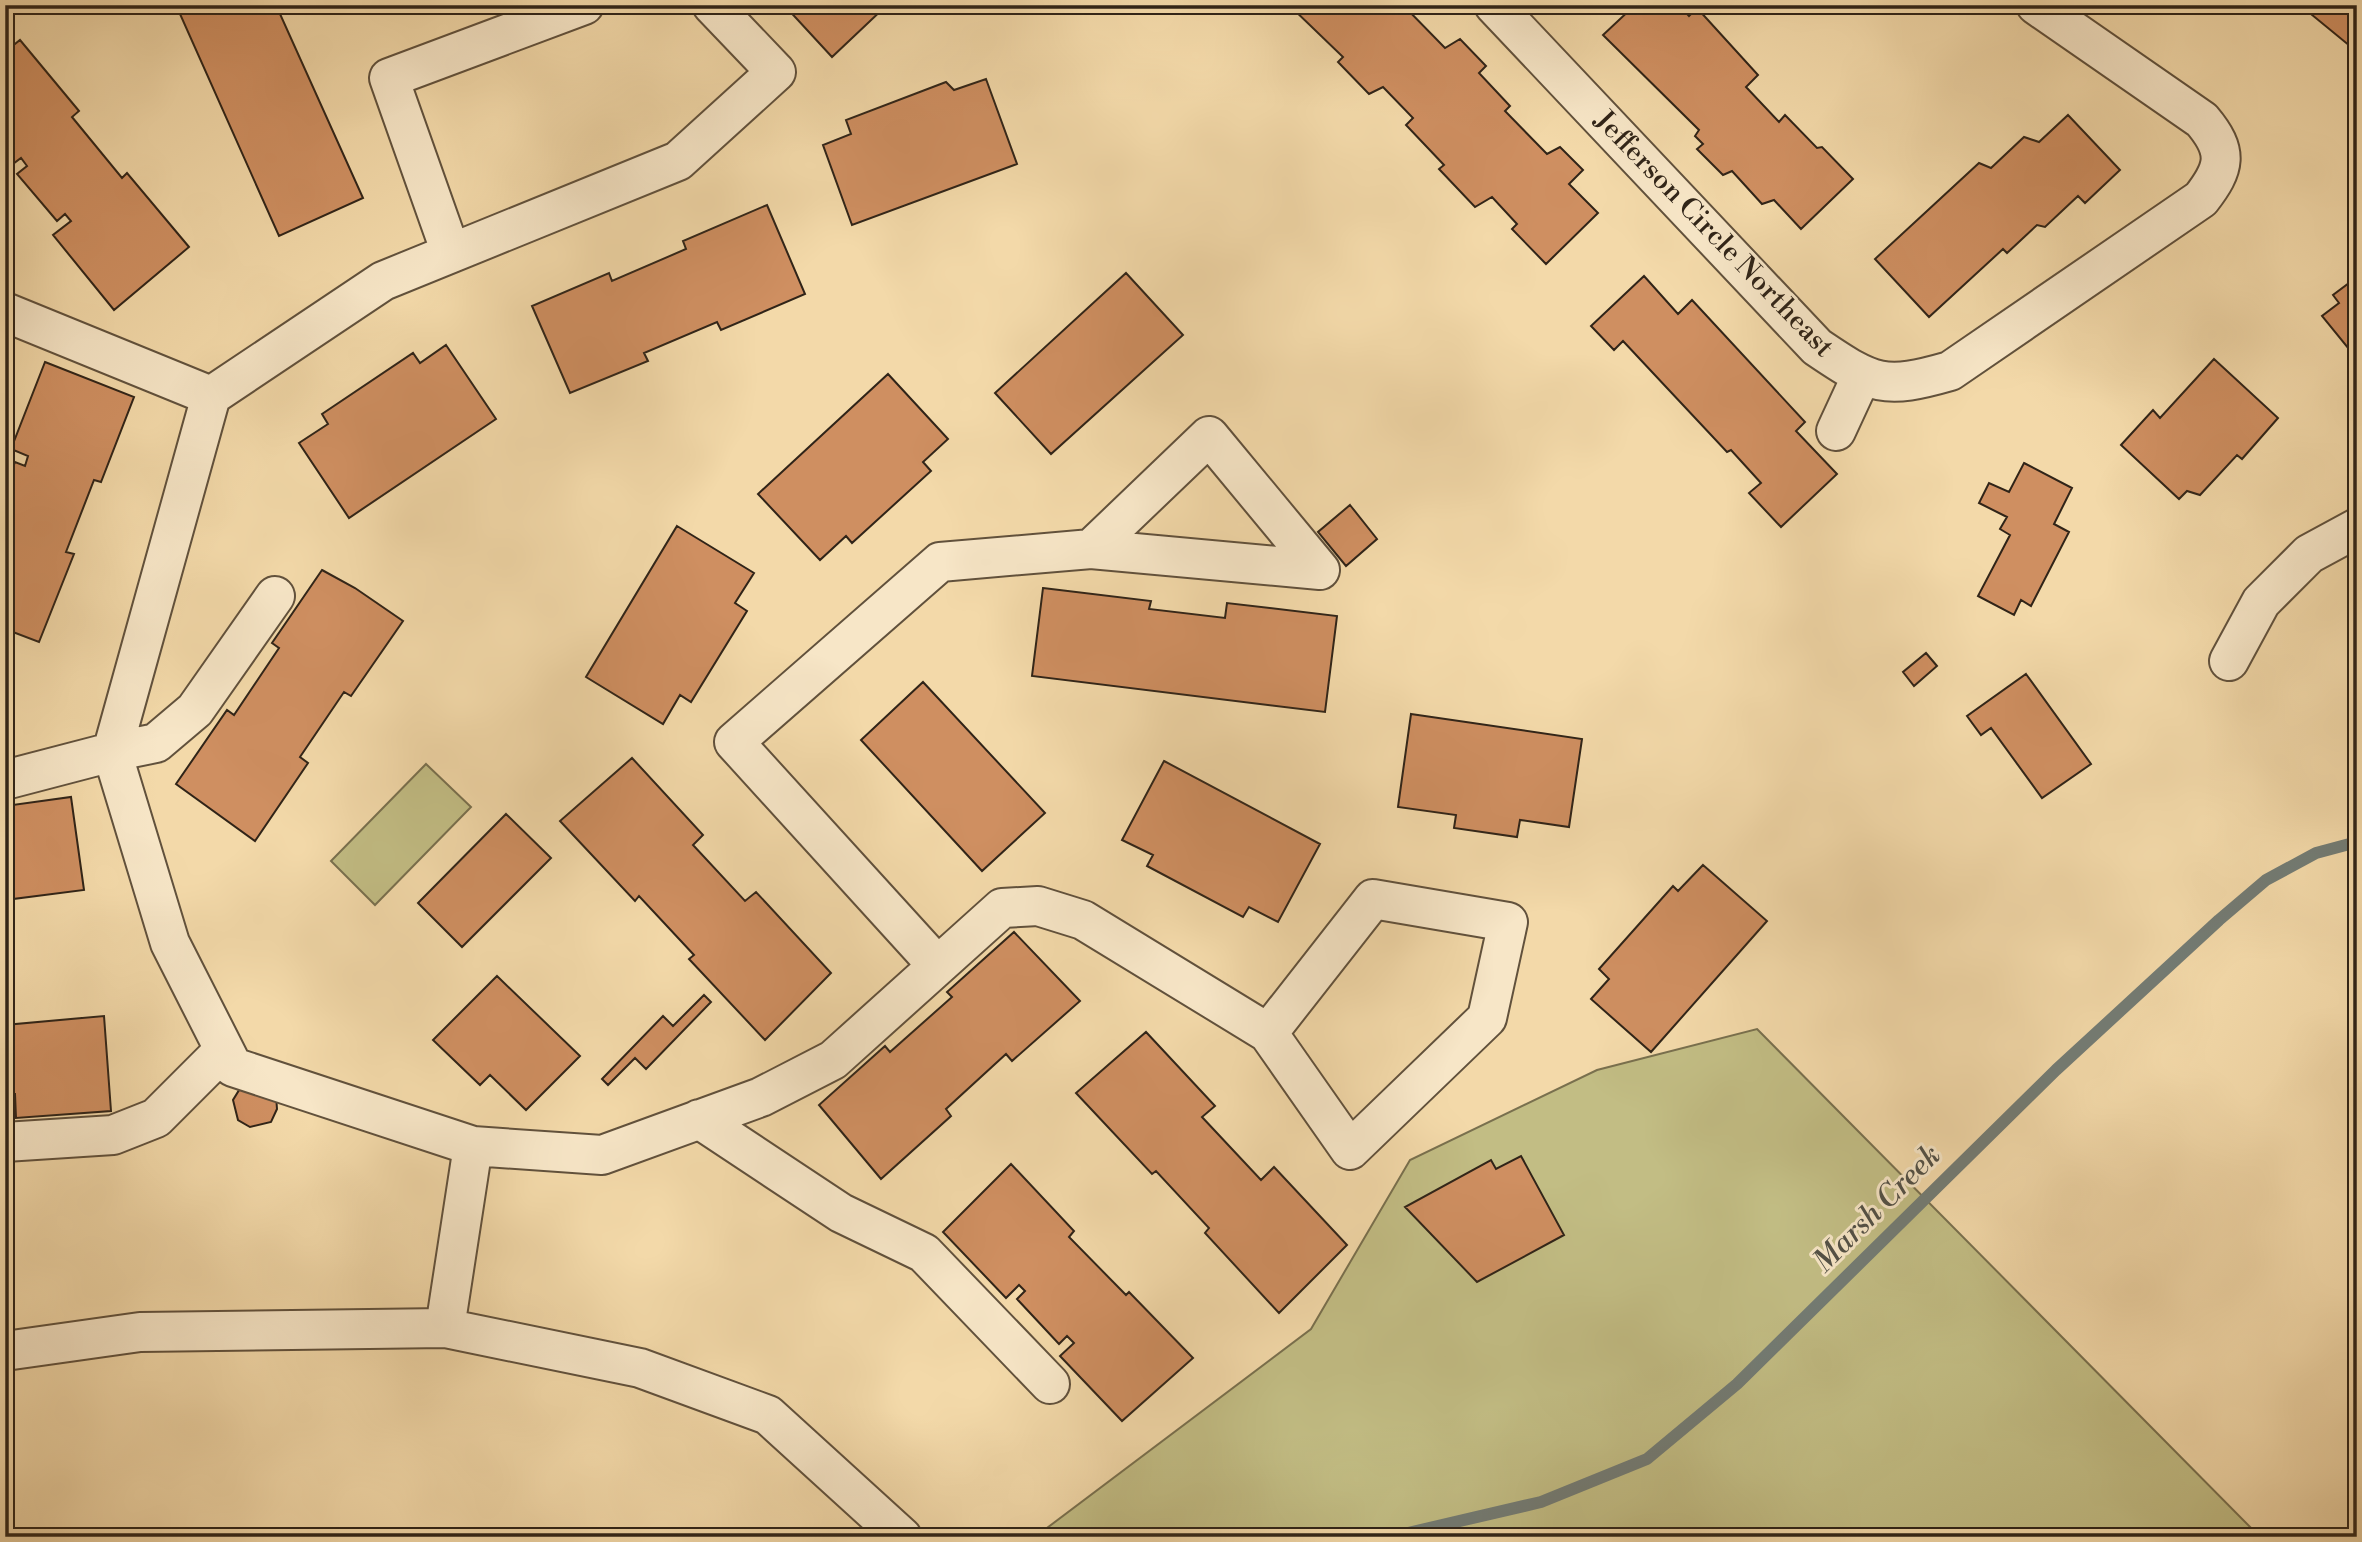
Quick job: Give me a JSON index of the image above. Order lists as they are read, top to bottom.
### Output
{
  "streets": {
    "street": ["Jefferson Circle Northeast"]
  },
  "water": ["Marsh Creek"]
}
